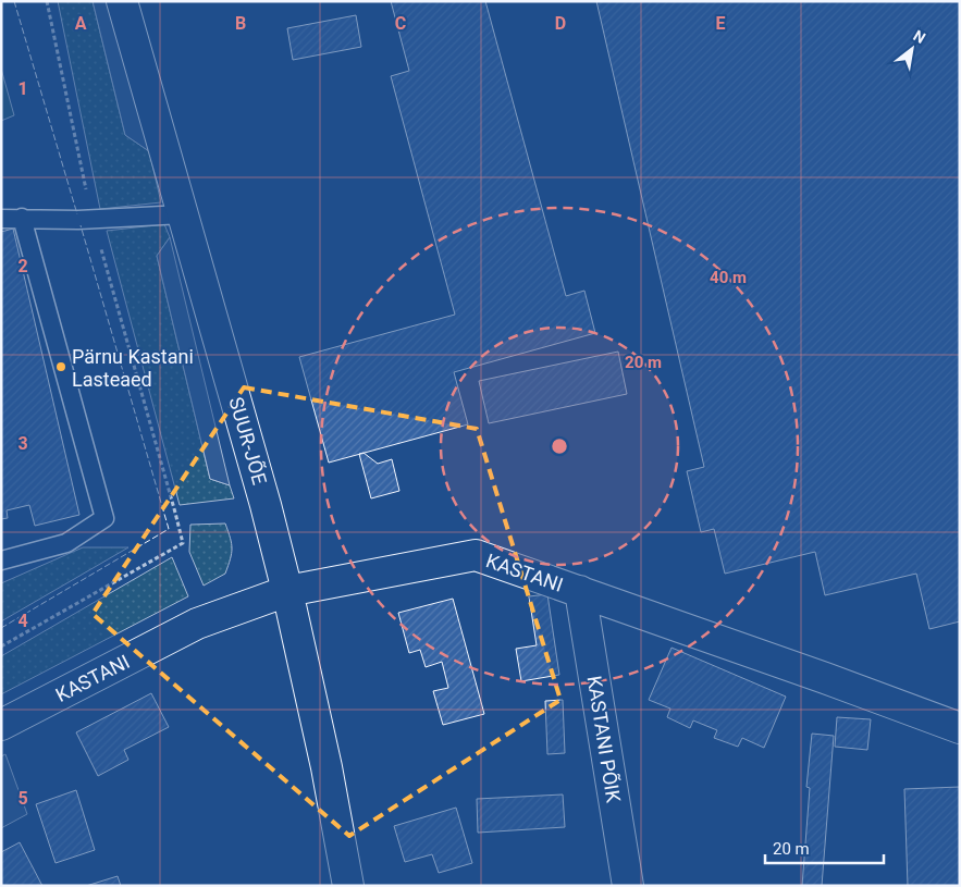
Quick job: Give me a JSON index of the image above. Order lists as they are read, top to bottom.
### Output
{
  "streets": {
    "street": ["SUUR-JÕE", "KASTANI", "KASTANI PÕIK"]
  },
  "crossings": [
    ["SUUR-JÕE", "KASTANI"],
    ["KASTANI", "KASTANI PÕIK"]
  ],
  "places": ["Pärnu Kastani Lasteaed"],
  "scale_bar": "20 m",
  "north": "top right",
  "grid": {
    "columns": [
      "A",
      "B",
      "C",
      "D",
      "E"
    ],
    "rows": [
      "1",
      "2",
      "3",
      "4",
      "5"
    ]
  },
  "rings": ["40 m", "20 m"]
}
